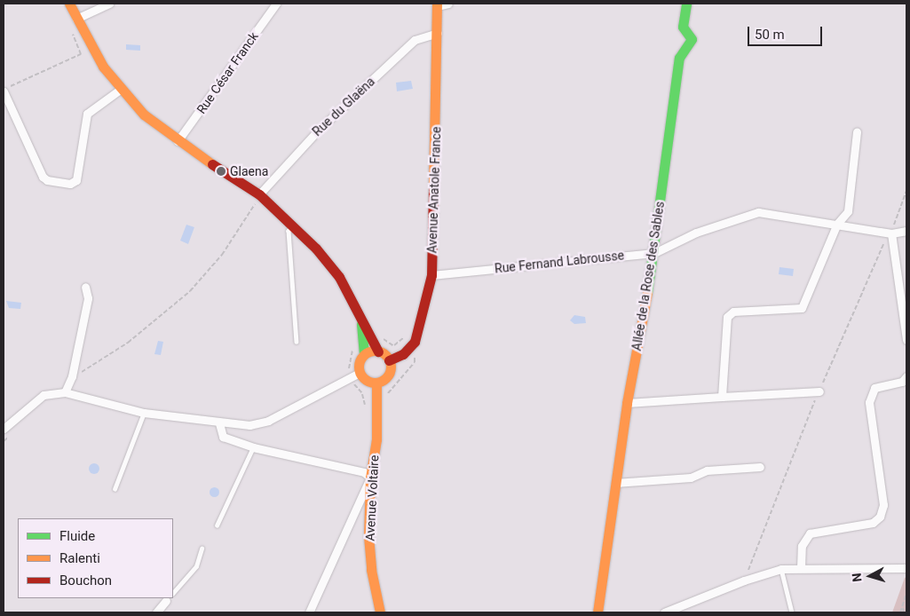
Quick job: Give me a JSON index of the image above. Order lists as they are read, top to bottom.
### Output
{
  "streets": {
    "street": [
      "Rue César Franck",
      "Rue du Glaëna",
      "Avenue Anatole France",
      "Rue Fernand Labrousse",
      "Allée de la Rose des Sables",
      "Avenue Voltaire"
    ]
  },
  "crossings": [
    ["Rue du Glaëna", "Avenue Anatole France"],
    ["Avenue Anatole France", "Rue Fernand Labrousse"],
    ["Rue Fernand Labrousse", "Allée de la Rose des Sables"]
  ],
  "places": ["Glaena"],
  "legend": ["Fluide", "Ralenti", "Bouchon"],
  "scale_bar": "50 m",
  "north": "left"
}
